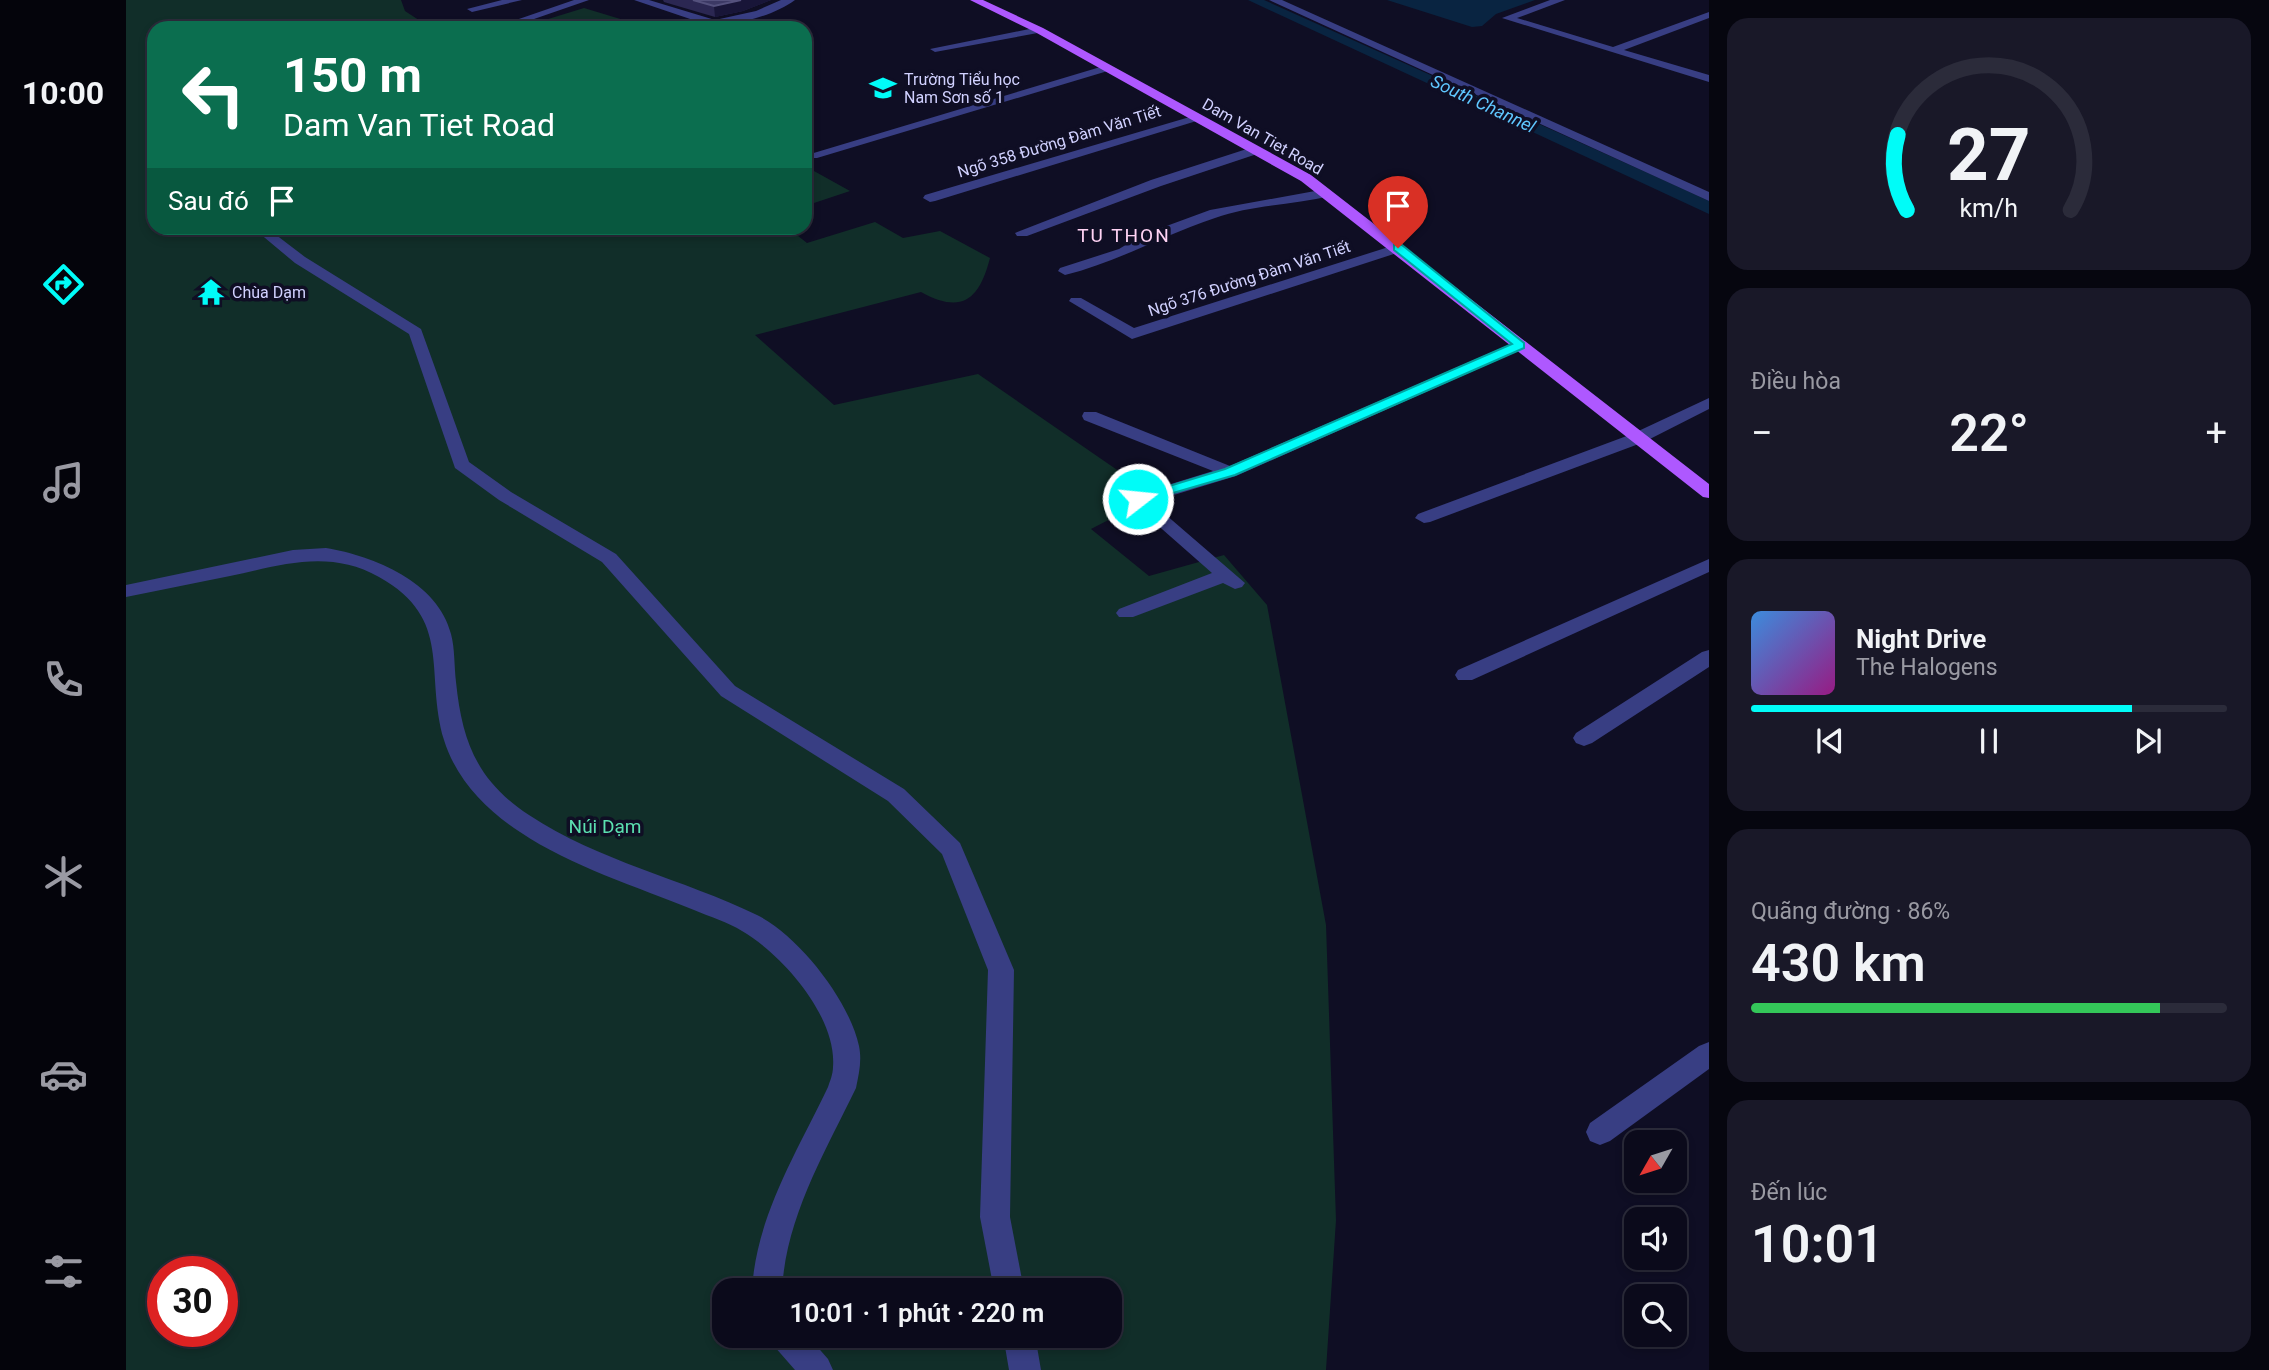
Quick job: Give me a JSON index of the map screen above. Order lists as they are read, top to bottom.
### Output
{
  "streets": {
    "main road": ["Dam Van Tiet Road"],
    "street": ["Ngõ 358 Đường Đàm Văn Tiết", "Ngõ 376 Đường Đàm Văn Tiết"]
  },
  "crossings": [
    ["Dam Van Tiet Road", "Ngõ 358 Đường Đàm Văn Tiết"],
    ["Dam Van Tiet Road", "Ngõ 376 Đường Đàm Văn Tiết"]
  ],
  "districts": ["TU THON"],
  "water": ["South Channel"],
  "parks": ["Núi Dạm"],
  "places": {
    "school or university": ["Trường Tiểu học Nam Sơn số 1"],
    "temple": ["Chùa Dạm"]
  },
  "north": "bottom left",
  "page": {
    "tabs": "10:00",
    "turn": ["150 m", "Dam Van Tiet Road"],
    "then": "Sau đó",
    "tile": [
      "Điều hòa",
      ["Quãng đường · 86%", "430 km"],
      ["Đến lúc", "10:01"]
    ],
    "heat": ["−", "22°", "+"],
    "song": ["Night Drive", "The Halogens"],
    "limit": "30",
    "trip": "10:01 · 1 phút · 220 m",
    "gauge": ["27", "km/h"]
  }
}
